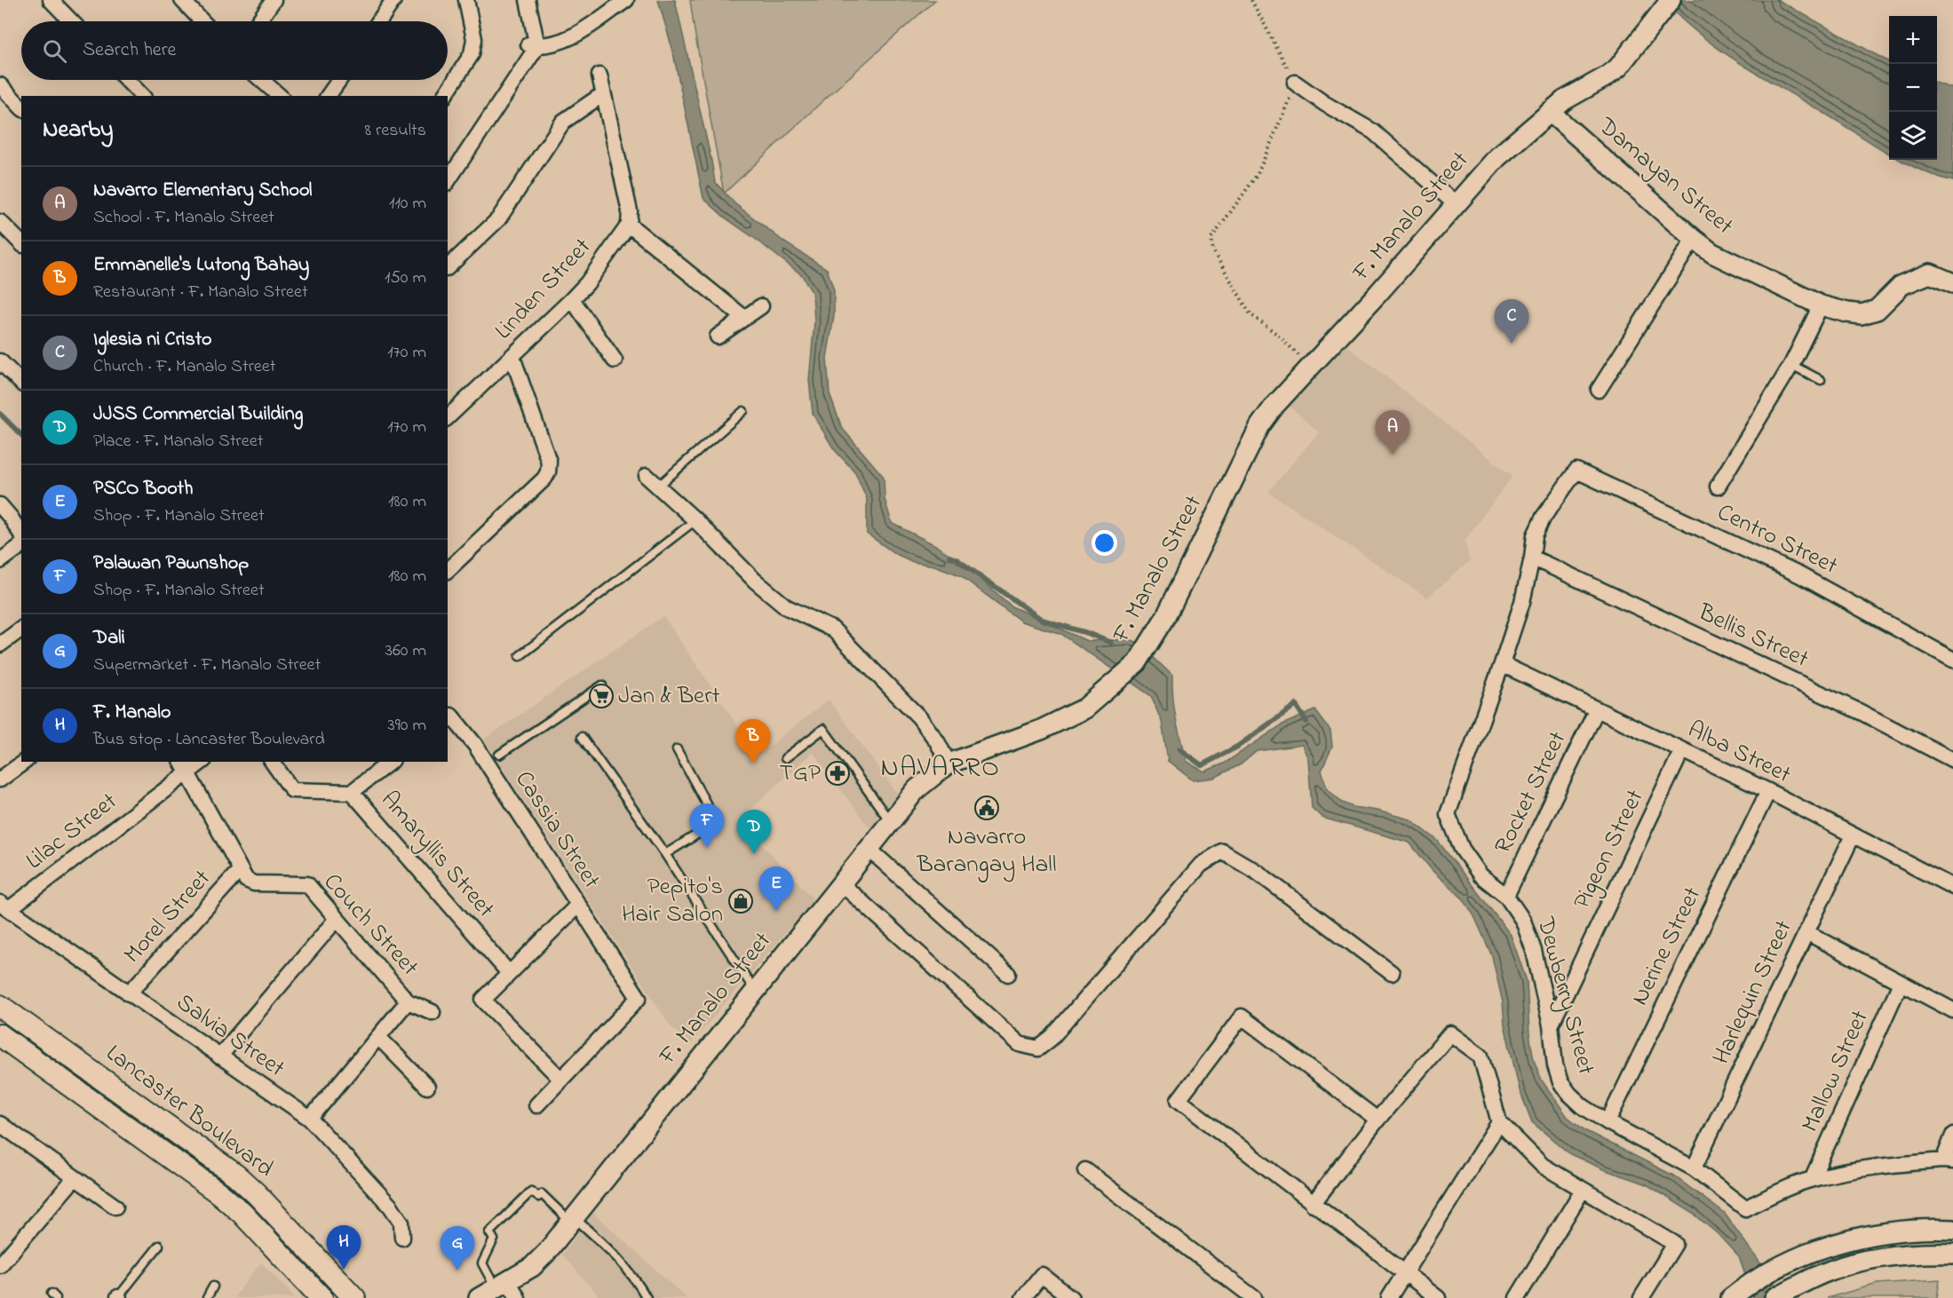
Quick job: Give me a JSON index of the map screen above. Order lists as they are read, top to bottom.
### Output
{
  "streets": {
    "main road": ["Lancaster Boulevard"],
    "street": [
      "Damayan Street",
      "F. Manalo Street",
      "Linden Street",
      "Centro Street",
      "Bellis Street",
      "Alba Street",
      "Rocket Street",
      "Cassia Street",
      "Lilac Street",
      "Pigeon Street",
      "Amaryllis Street",
      "Morel Street",
      "Couch Street",
      "Nerine Street",
      "Harlequin Street",
      "Dewberry Street",
      "Salvia Street",
      "Mallow Street"
    ]
  },
  "crossings": [
    ["Damayan Street", "F. Manalo Street"],
    ["Centro Street", "Dewberry Street"],
    ["Bellis Street", "Dewberry Street"],
    ["Alba Street", "Rocket Street"],
    ["Alba Street", "Pigeon Street"],
    ["Alba Street", "Nerine Street"],
    ["Alba Street", "Harlequin Street"],
    ["Alba Street", "Dewberry Street"],
    ["Rocket Street", "Dewberry Street"],
    ["Lilac Street", "Couch Street"],
    ["Lilac Street", "Salvia Street"],
    ["Pigeon Street", "Dewberry Street"],
    ["Morel Street", "Couch Street"],
    ["Morel Street", "Salvia Street"],
    ["Nerine Street", "Dewberry Street"],
    ["Harlequin Street", "Dewberry Street"],
    ["Dewberry Street", "Mallow Street"]
  ],
  "districts": ["NAVARRO"],
  "places": {
    "supermarket": ["Jan & Bert"],
    "pharmacy": ["TGP"],
    "public building": ["Navarro Barangay Hall"],
    "shop": ["Pepito's Hair Salon"]
  },
  "page": {
    "map_buttons": ["+", "−"],
    "search": "Search here",
    "heading": ["Nearby", "8 results"],
    "list": [
      {
        "mark": "A",
        "name": "Navarro Elementary School",
        "note": "School · F. Manalo Street",
        "value": "110 m"
      },
      {
        "mark": "B",
        "name": "Emmanelle's Lutong Bahay",
        "note": "Restaurant · F. Manalo Street",
        "value": "150 m"
      },
      {
        "mark": "C",
        "name": "Iglesia ni Cristo",
        "note": "Church · F. Manalo Street",
        "value": "170 m"
      },
      {
        "mark": "D",
        "name": "JJSS Commercial Building",
        "note": "Place · F. Manalo Street",
        "value": "170 m"
      },
      {
        "mark": "E",
        "name": "PSCO Booth",
        "note": "Shop · F. Manalo Street",
        "value": "180 m"
      },
      {
        "mark": "F",
        "name": "Palawan Pawnshop",
        "note": "Shop · F. Manalo Street",
        "value": "180 m"
      },
      {
        "mark": "G",
        "name": "Dali",
        "note": "Supermarket · F. Manalo Street",
        "value": "360 m"
      },
      {
        "mark": "H",
        "name": "F. Manalo",
        "note": "Bus stop · Lancaster Boulevard",
        "value": "390 m"
      }
    ],
    "pins": [
      "C",
      "A",
      "B",
      "F",
      "D",
      "E",
      "H",
      "G"
    ]
  }
}
